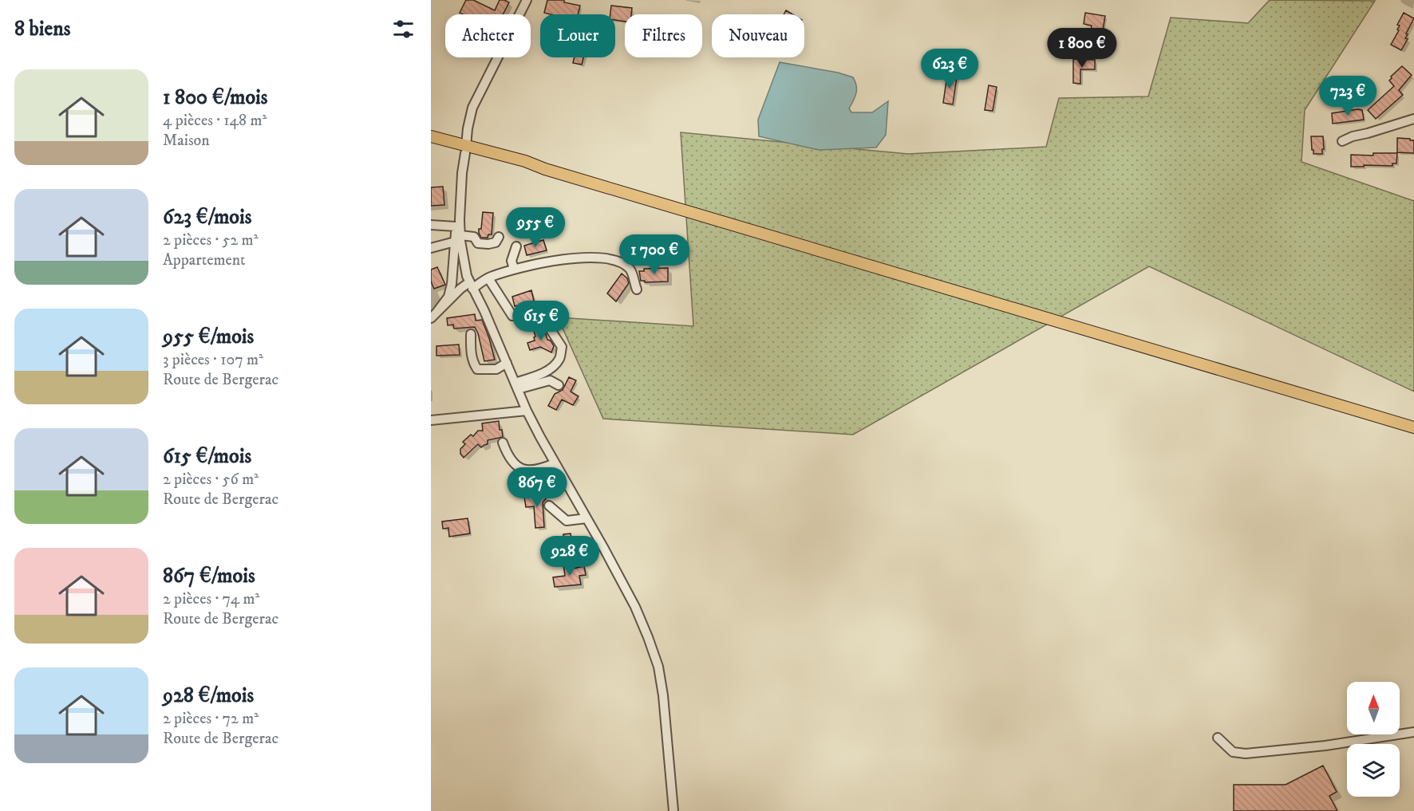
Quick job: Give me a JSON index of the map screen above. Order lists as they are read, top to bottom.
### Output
{
  "north": "top",
  "page": {
    "heading": "8 biens",
    "chip": [
      "Acheter",
      "Louer",
      "Filtres",
      "Nouveau"
    ],
    "price": [
      "1 800 €",
      "623 €",
      "723 €",
      "955 €",
      "1 700 €",
      "615 €",
      "867 €",
      "928 €"
    ],
    "list": [
      {
        "name": "1 800 €/mois",
        "note": "4 pièces · 148 m² · Maison"
      },
      {
        "name": "623 €/mois",
        "note": "2 pièces · 52 m² · Appartement"
      },
      {
        "name": "955 €/mois",
        "note": "3 pièces · 107 m² · Route de Bergerac"
      },
      {
        "name": "615 €/mois",
        "note": "2 pièces · 56 m² · Route de Bergerac"
      },
      {
        "name": "867 €/mois",
        "note": "2 pièces · 74 m² · Route de Bergerac"
      },
      {
        "name": "928 €/mois",
        "note": "2 pièces · 72 m² · Route de Bergerac"
      }
    ]
  }
}
